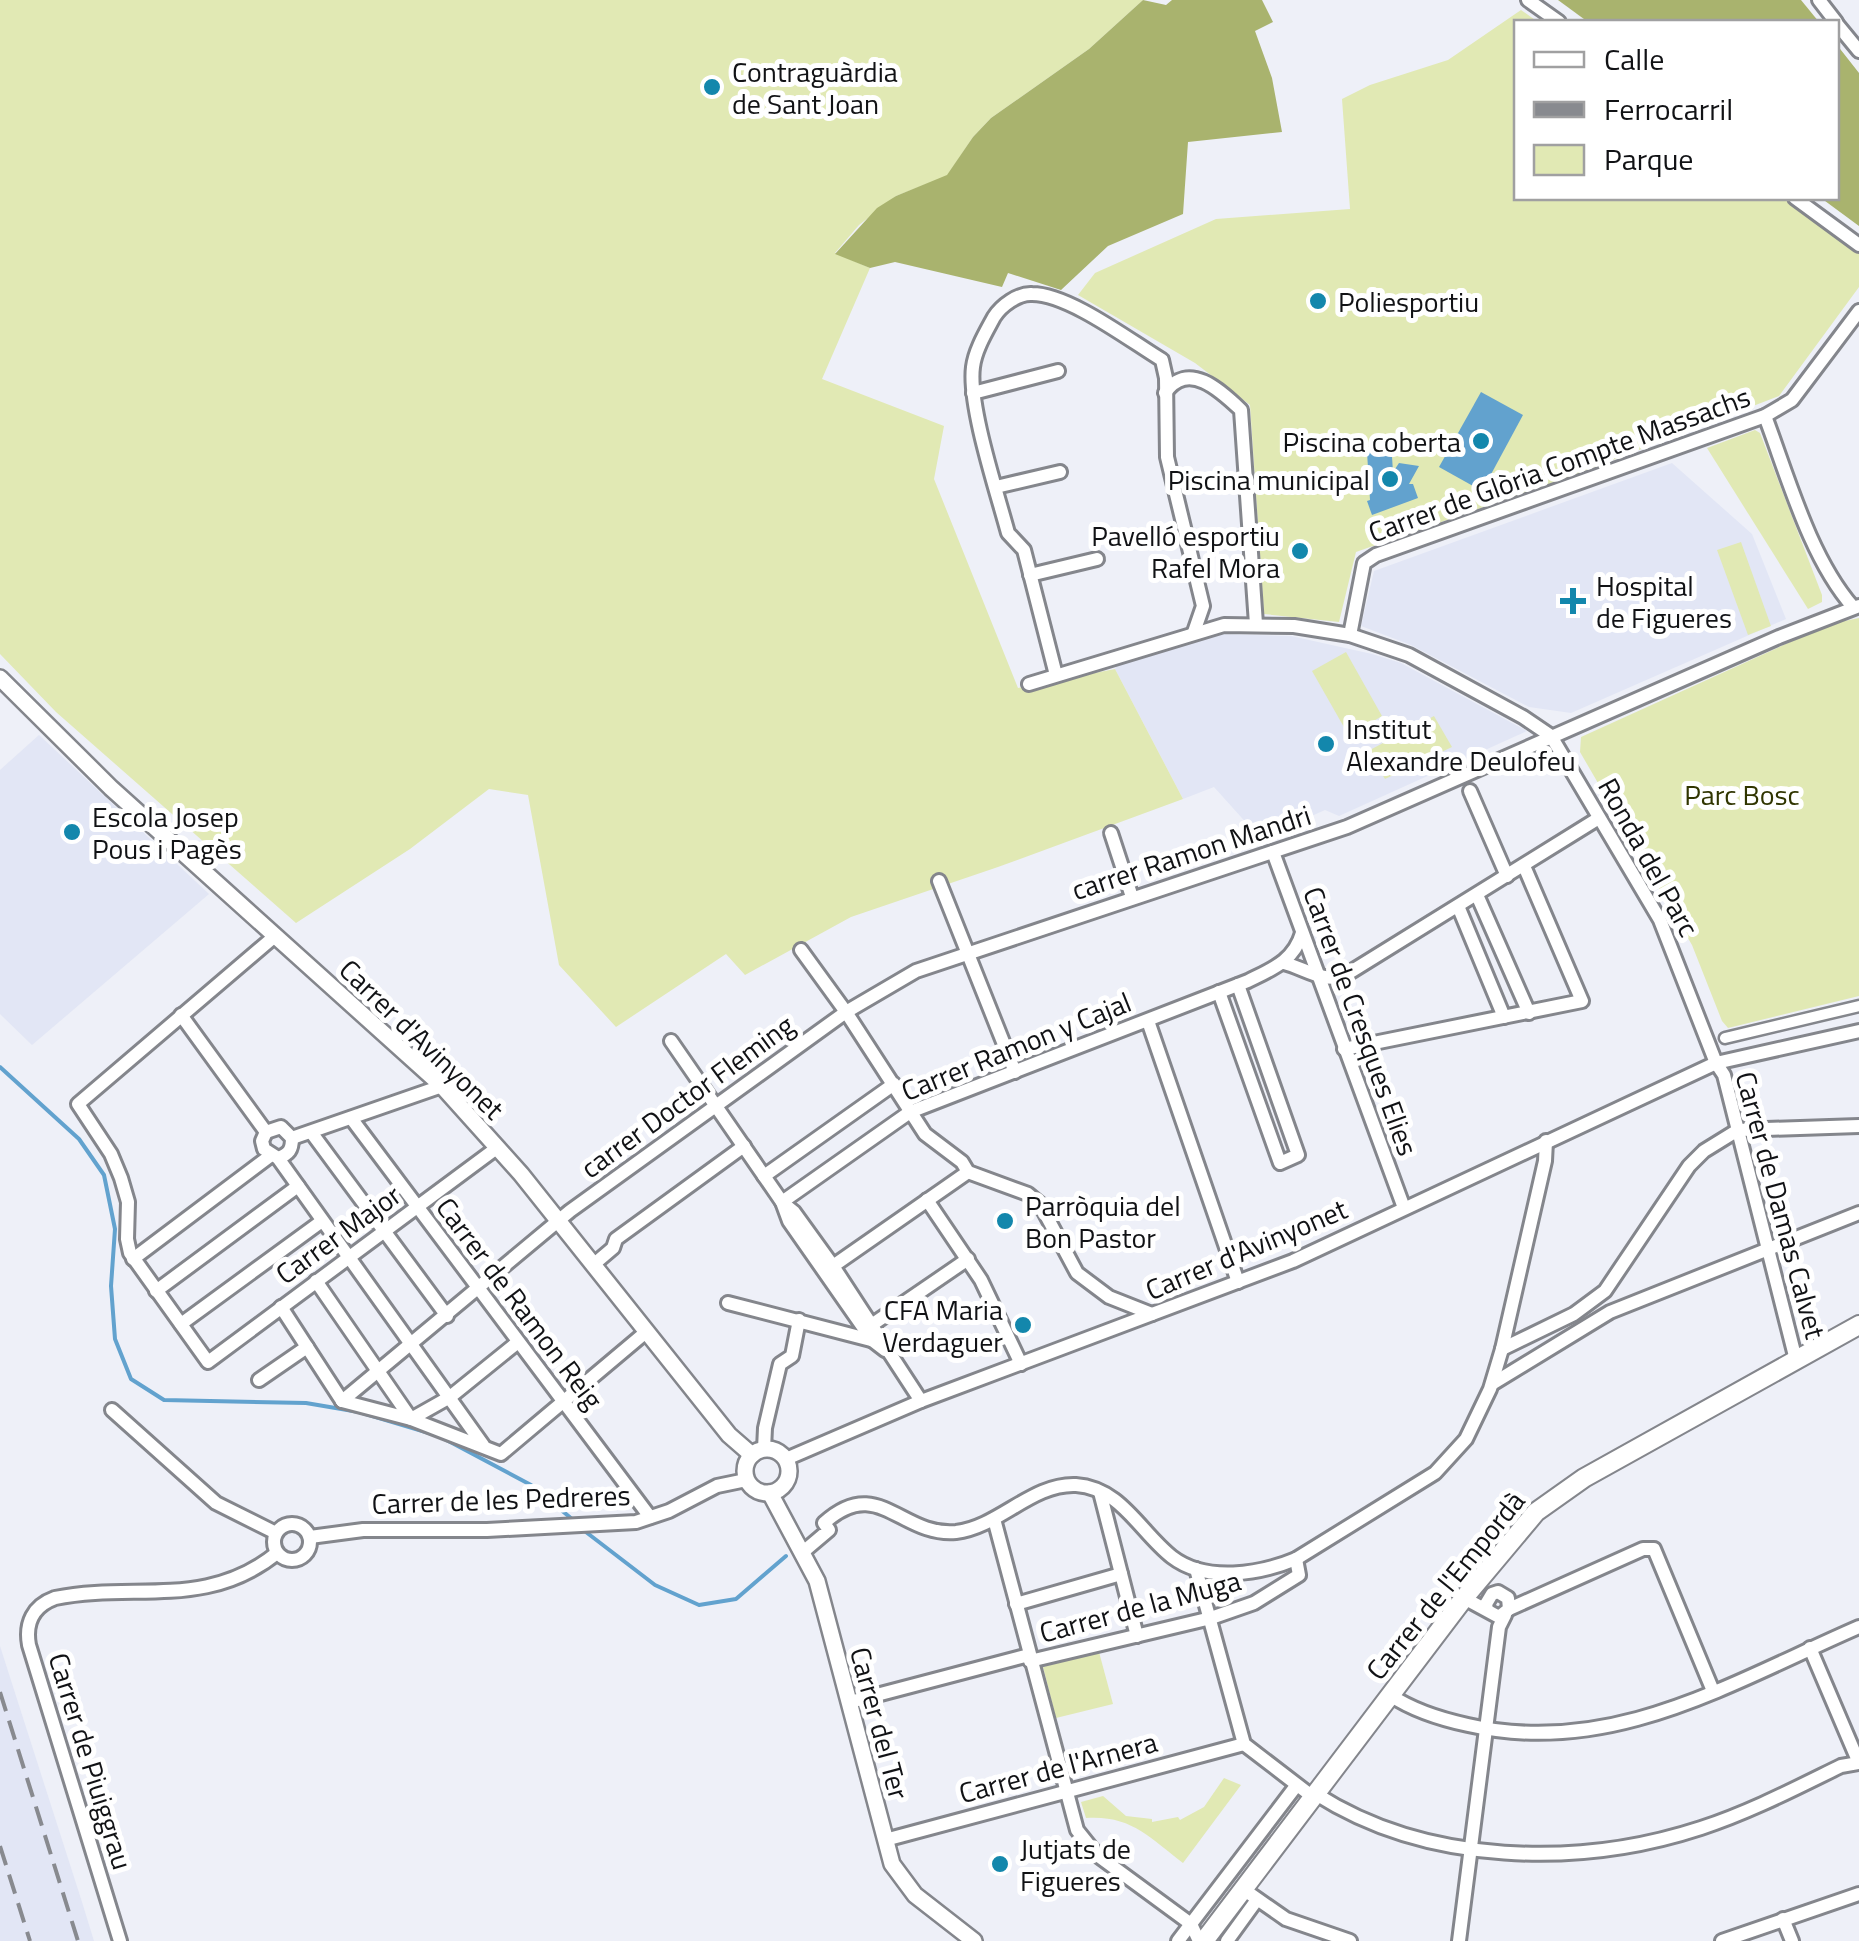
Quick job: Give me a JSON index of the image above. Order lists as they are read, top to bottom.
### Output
{
  "streets": {
    "main road": ["Carrer de l'Empordà"],
    "street": [
      "Carrer de Glòria Compte Massachs",
      "carrer Ramon Mandri",
      "Ronda del Parc",
      "Carrer de Cresques Elies",
      "Carrer d'Avinyonet",
      "Carrer Ramon y Cajal",
      "carrer Doctor Fleming",
      "Carrer de Damas Calvet",
      "Carrer Major",
      "Carrer de Ramon Reig",
      "Carrer de les Pedreres",
      "Carrer de la Muga",
      "Carrer del Ter",
      "Carrer de Piuiggrau",
      "Carrer de l'Arnera"
    ]
  },
  "crossings": [
    ["carrer Ramon Mandri", "Ronda del Parc"],
    ["carrer Ramon Mandri", "Carrer de Cresques Elies"],
    ["carrer Ramon Mandri", "carrer Doctor Fleming"],
    ["Ronda del Parc", "Carrer d'Avinyonet"],
    ["Ronda del Parc", "Carrer de Damas Calvet"],
    ["Carrer de Cresques Elies", "Carrer d'Avinyonet"],
    ["Carrer d'Avinyonet", "carrer Doctor Fleming"],
    ["Carrer d'Avinyonet", "Carrer de Damas Calvet"],
    ["Carrer d'Avinyonet", "Carrer Major"],
    ["Carrer d'Avinyonet", "Carrer de les Pedreres"],
    ["Carrer d'Avinyonet", "Carrer del Ter"],
    ["carrer Doctor Fleming", "Carrer de Ramon Reig"],
    ["Carrer de Damas Calvet", "Carrer de l'Empordà"],
    ["Carrer Major", "Carrer de Ramon Reig"],
    ["Carrer de Ramon Reig", "Carrer de les Pedreres"],
    ["Carrer de les Pedreres", "Carrer del Ter"],
    ["Carrer de les Pedreres", "Carrer de Piuiggrau"],
    ["Carrer de la Muga", "Carrer del Ter"],
    ["Carrer del Ter", "Carrer de l'Arnera"]
  ],
  "parks": ["Parc Bosc"],
  "places": {
    "other": [
      "Contraguàrdia de Sant Joan",
      "Poliesportiu",
      "Piscina coberta",
      "Piscina municipal",
      "Pavelló esportiu Rafel Mora",
      "Institut Alexandre Deulofeu",
      "Escola Josep Pous i Pagès",
      "Parròquia del Bon Pastor",
      "CFA Maria Verdaguer",
      "Jutjats de Figueres"
    ],
    "health": ["Hospital de Figueres"]
  },
  "legend": ["Calle", "Ferrocarril", "Parque"]
}
